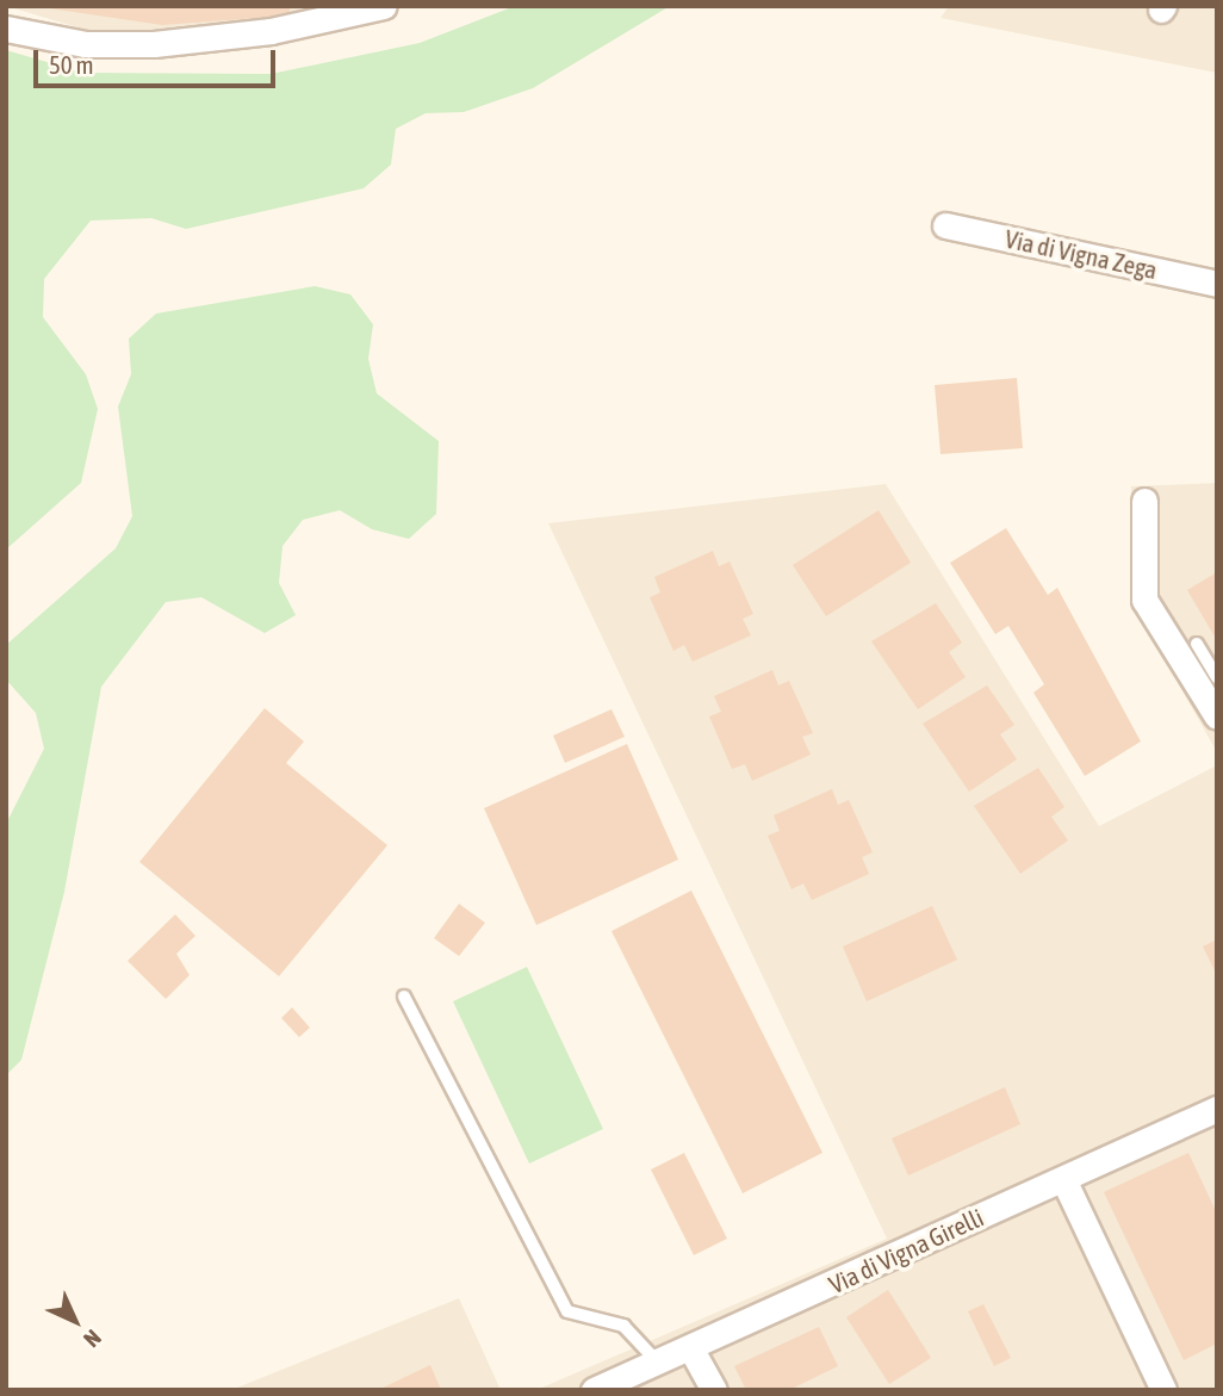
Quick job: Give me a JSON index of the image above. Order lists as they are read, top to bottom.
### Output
{
  "streets": {
    "street": ["Via di Vigna Zega", "Via di Vigna Girelli"]
  },
  "scale_bar": "50 m",
  "north": "bottom right"
}
